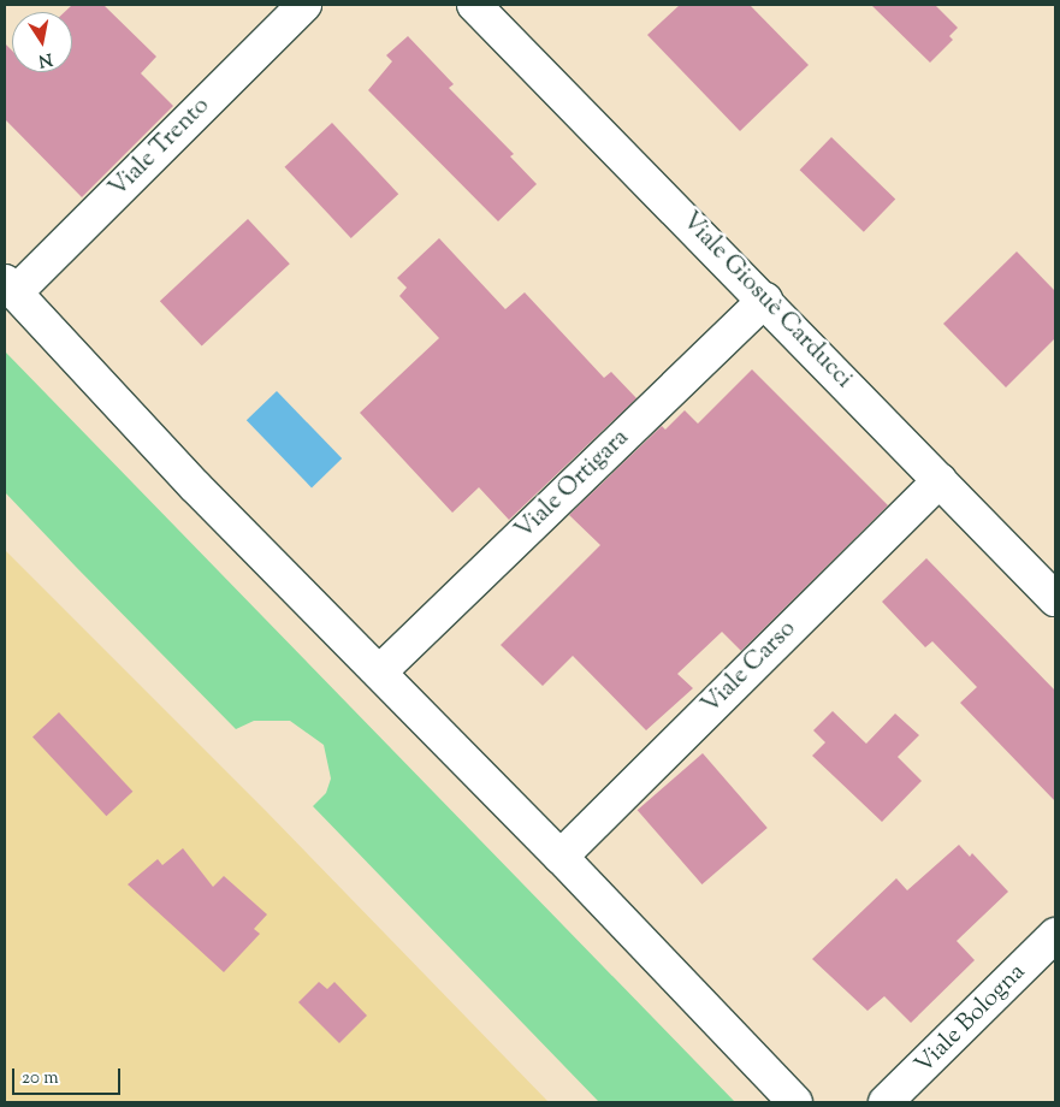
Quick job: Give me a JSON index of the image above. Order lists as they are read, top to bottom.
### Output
{
  "streets": {
    "street": [
      "Viale Trento",
      "Viale Giosuè Carducci",
      "Viale Ortigara",
      "Viale Carso",
      "Viale Bologna"
    ]
  },
  "crossings": [
    ["Viale Giosuè Carducci", "Viale Ortigara"],
    ["Viale Giosuè Carducci", "Viale Carso"]
  ],
  "scale_bar": "20 m",
  "north": "bottom"
}
